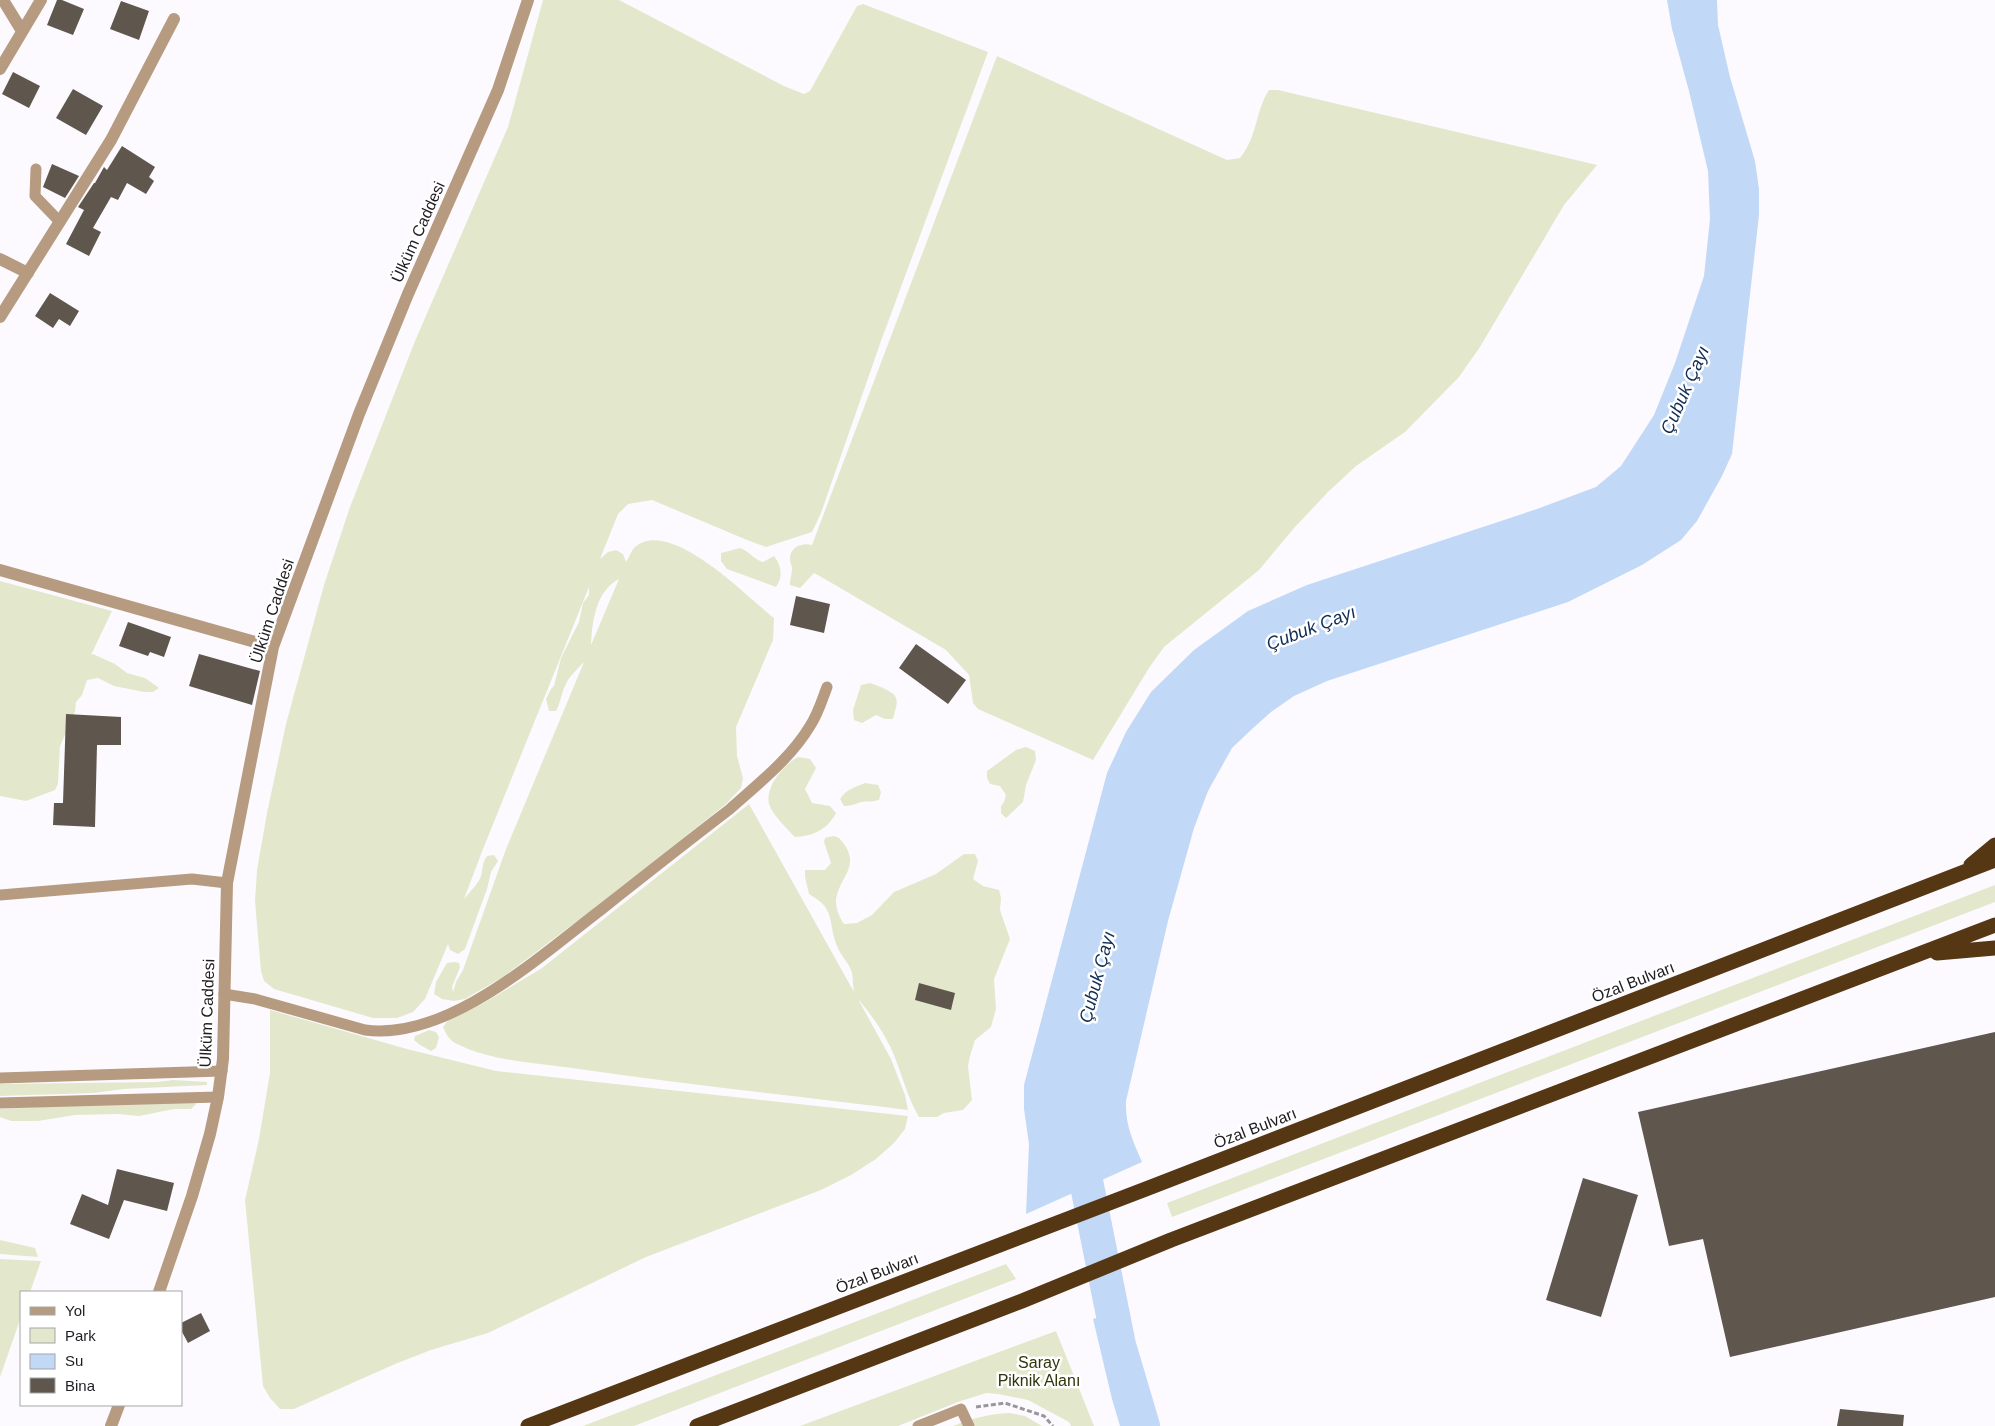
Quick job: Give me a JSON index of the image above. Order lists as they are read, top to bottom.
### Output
{
  "streets": {
    "highway": ["Özal Bulvarı"],
    "street": ["Ülküm Caddesi"]
  },
  "water": ["Çubuk Çayı"],
  "parks": ["Saray Piknik Alanı"],
  "legend": [
    "Yol",
    "Park",
    "Su",
    "Bina"
  ]
}
